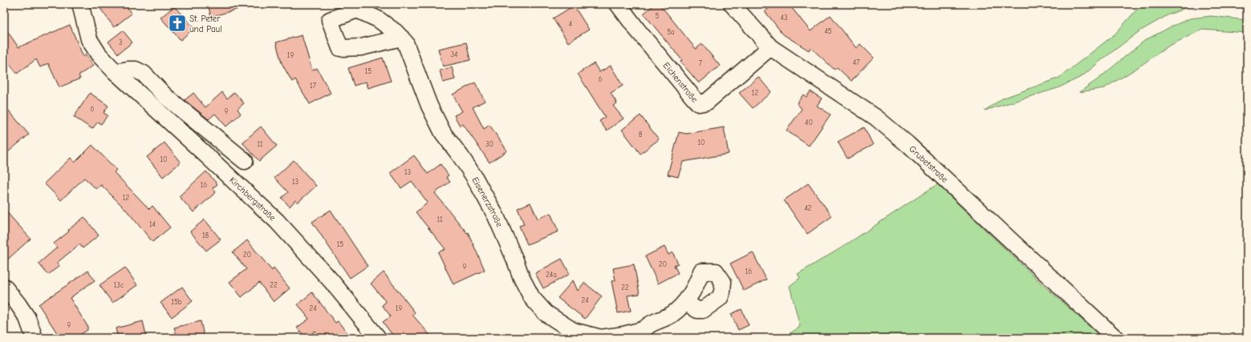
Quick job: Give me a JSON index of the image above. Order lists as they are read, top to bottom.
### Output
{
  "streets": {
    "street": [
      "Eichenstraße",
      "Grubetstraße",
      "Kirchbergstraße",
      "Eisenerzstraße"
    ]
  },
  "crossings": [
    ["Eichenstraße", "Grubetstraße"]
  ],
  "places": {
    "church": ["St. Peter und Paul"]
  },
  "house_numbers": [
    "5",
    "43",
    "4",
    "45",
    "5a",
    "3",
    "34",
    "19",
    "47",
    "7",
    "15",
    "6",
    "17",
    "12",
    "6",
    "9",
    "40",
    "8",
    "10",
    "11",
    "30",
    "10",
    "13",
    "13",
    "16",
    "12",
    "42",
    "11",
    "14",
    "18",
    "15",
    "20",
    "20",
    "9",
    "16",
    "24a",
    "13c",
    "22",
    "22",
    "24",
    "15b",
    "24",
    "19",
    "9"
  ]
}
